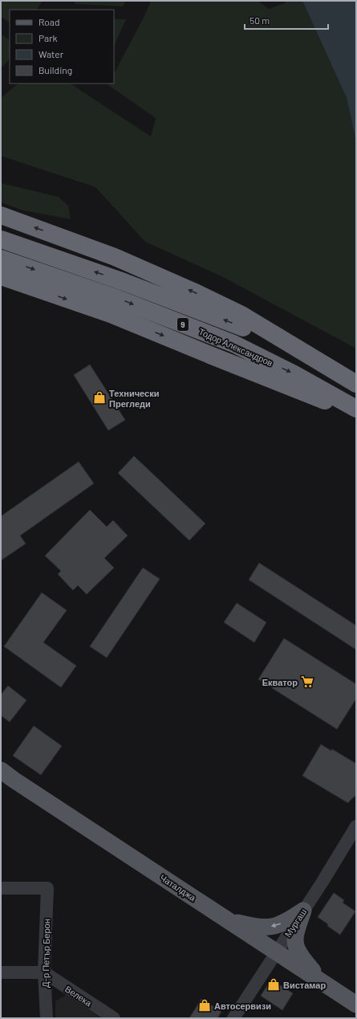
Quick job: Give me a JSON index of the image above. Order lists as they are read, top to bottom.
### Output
{
  "streets": {
    "highway": ["9", "Тодор Александров"],
    "main road": ["Чаталджа"],
    "street": ["Мургаш", "Д-р Петър Берон", "Велека"]
  },
  "crossings": [
    ["Чаталджа", "Мургаш"],
    ["Д-р Петър Берон", "Велека"]
  ],
  "places": {
    "shop": ["Технически Прегледи", "Вистамар", "Автосервизи"],
    "supermarket": ["Екватор"]
  },
  "legend": [
    "Road",
    "Park",
    "Water",
    "Building"
  ],
  "scale_bar": "50 m"
}
